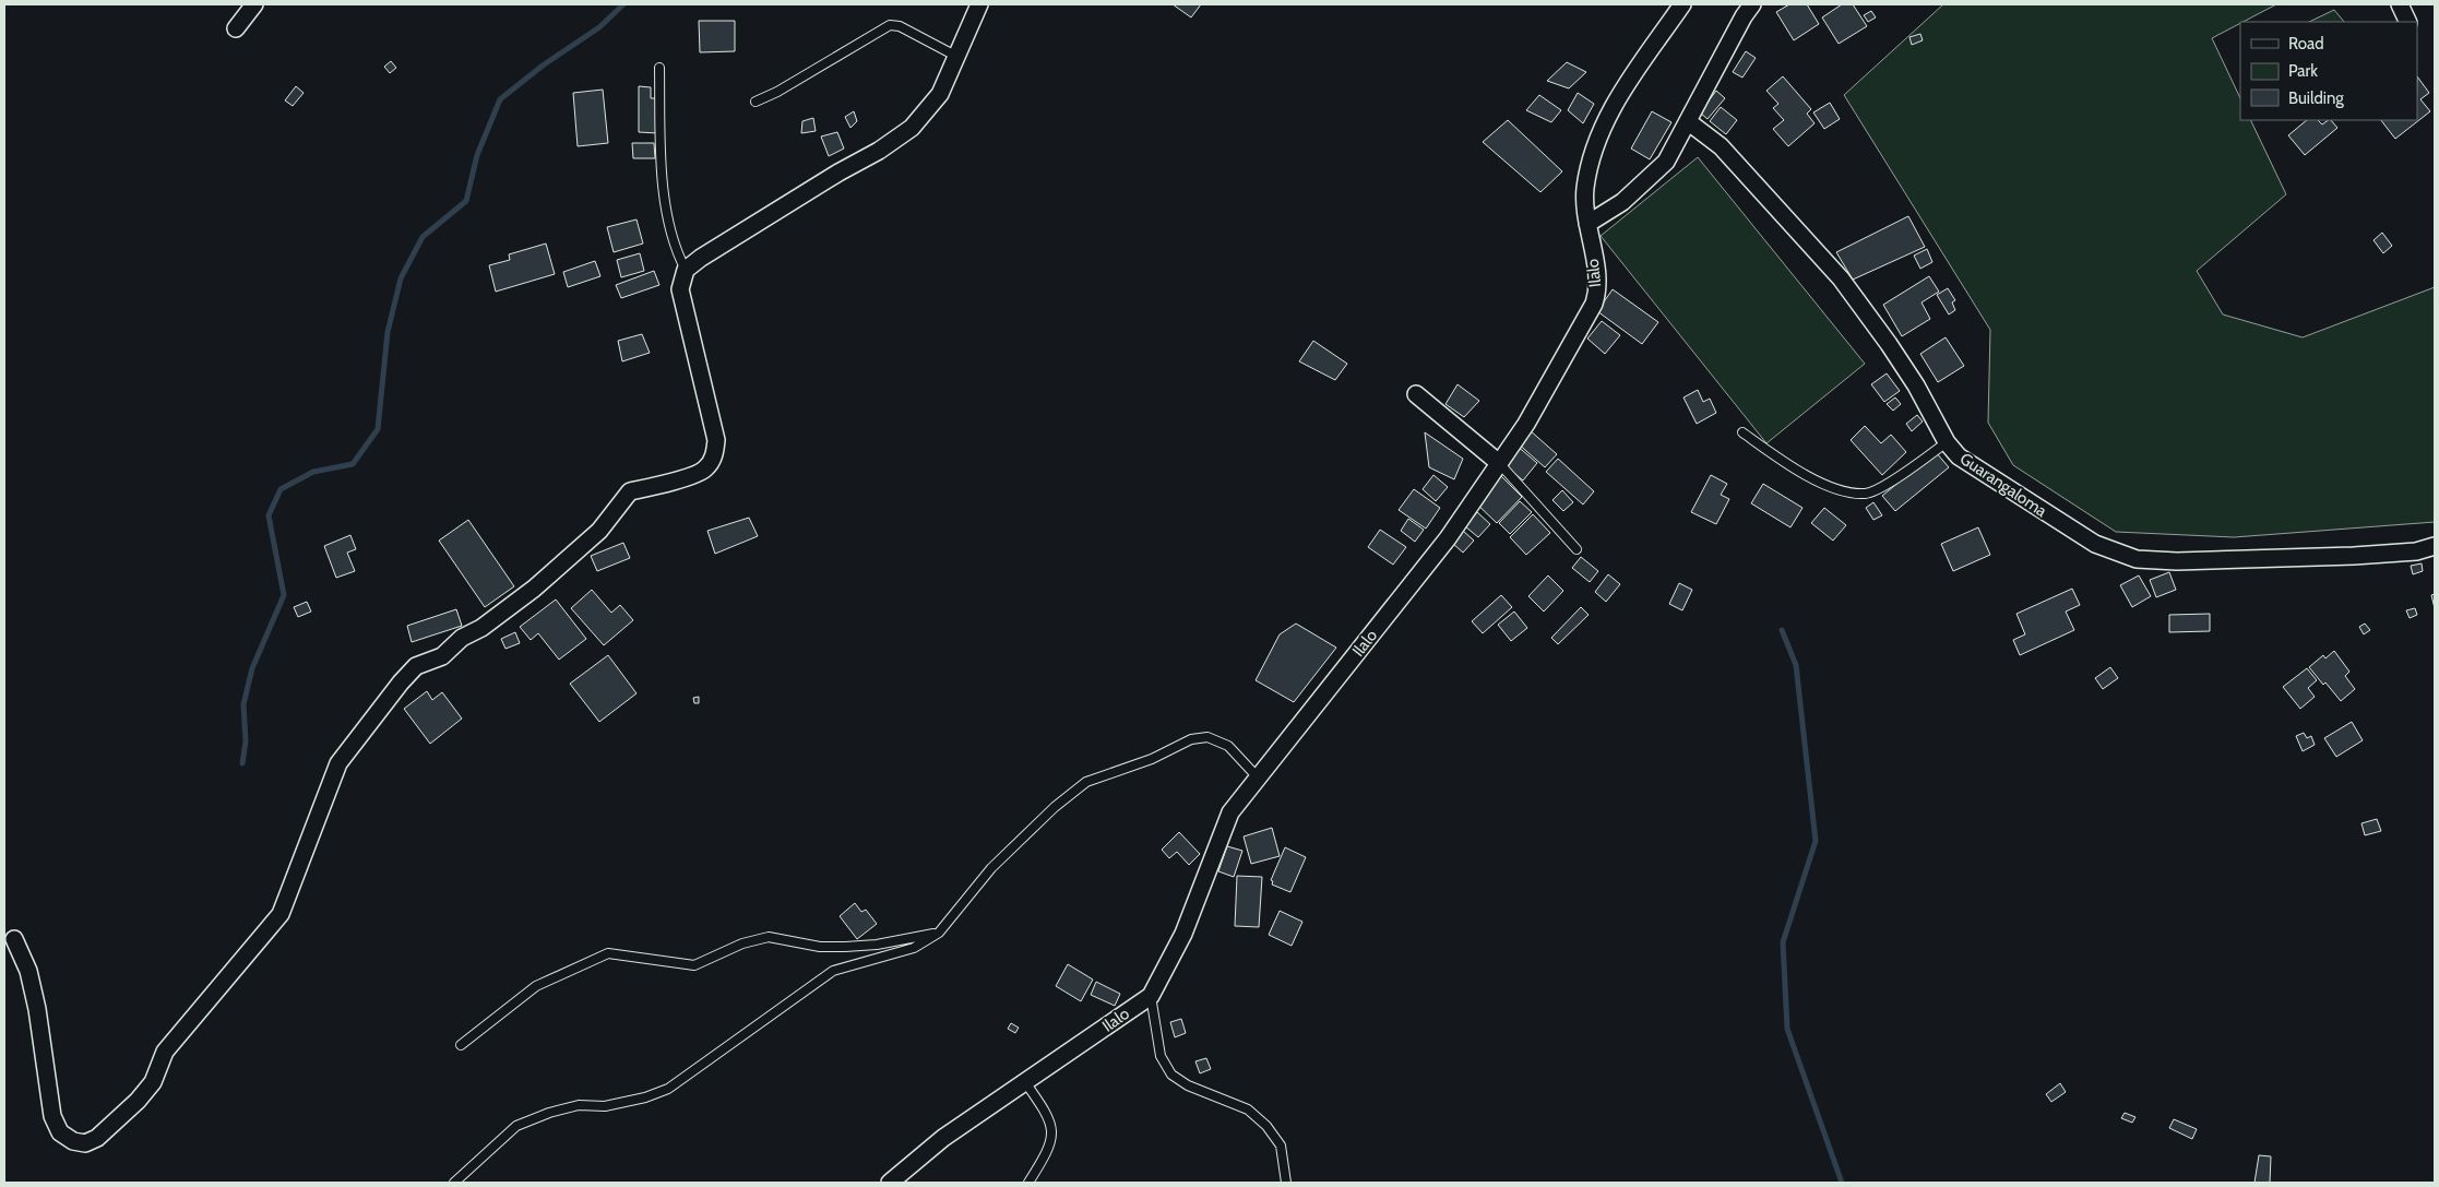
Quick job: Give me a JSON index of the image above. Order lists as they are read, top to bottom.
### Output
{
  "streets": {
    "street": ["Ilalo", "Guarangaloma"]
  },
  "legend": ["Road", "Park", "Building"]
}
